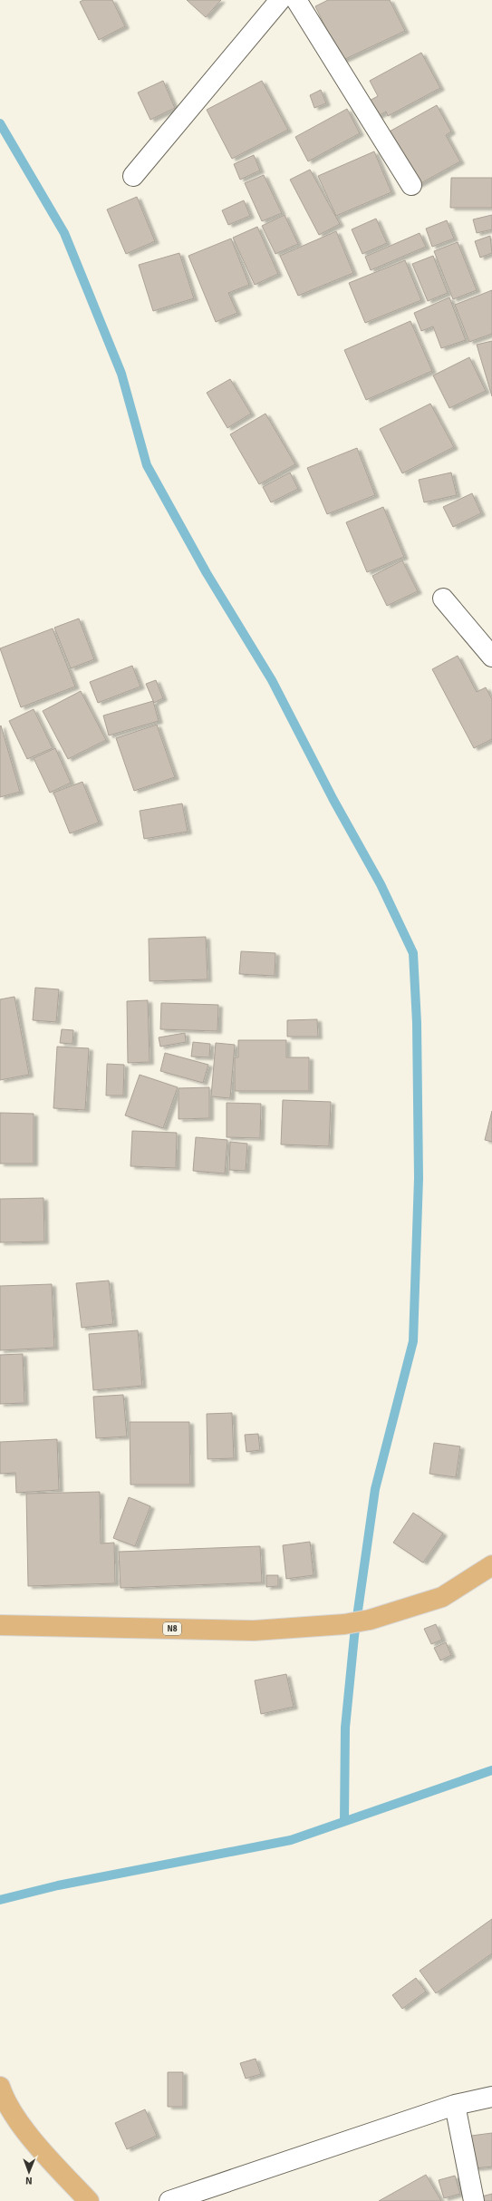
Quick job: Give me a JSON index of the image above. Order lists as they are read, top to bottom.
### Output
{
  "streets": {
    "main road": ["N8"]
  },
  "north": "bottom"
}
